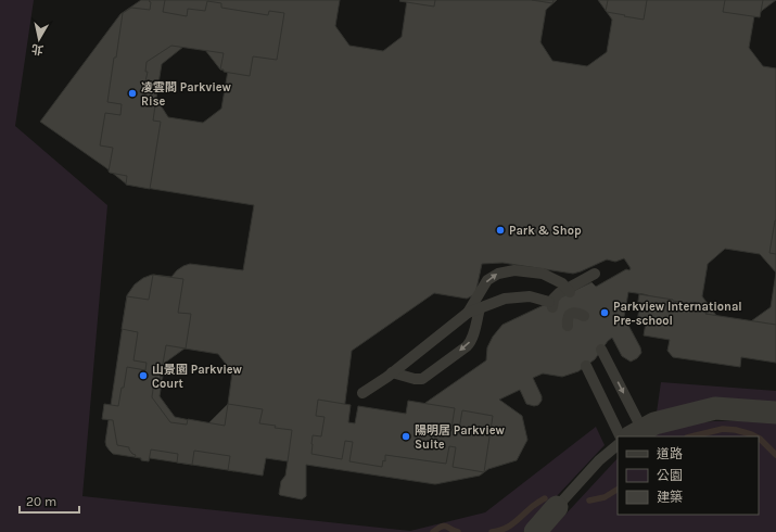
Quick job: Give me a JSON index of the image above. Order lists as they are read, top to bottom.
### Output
{
  "places": [
    "凌雲閣 Parkview Rise",
    "Park & Shop",
    "Parkview International Pre-school",
    "山景園 Parkview Court",
    "陽明居 Parkview Suite"
  ],
  "legend": ["道路", "公園", "建築"],
  "scale_bar": "20 m",
  "north": "bottom"
}
